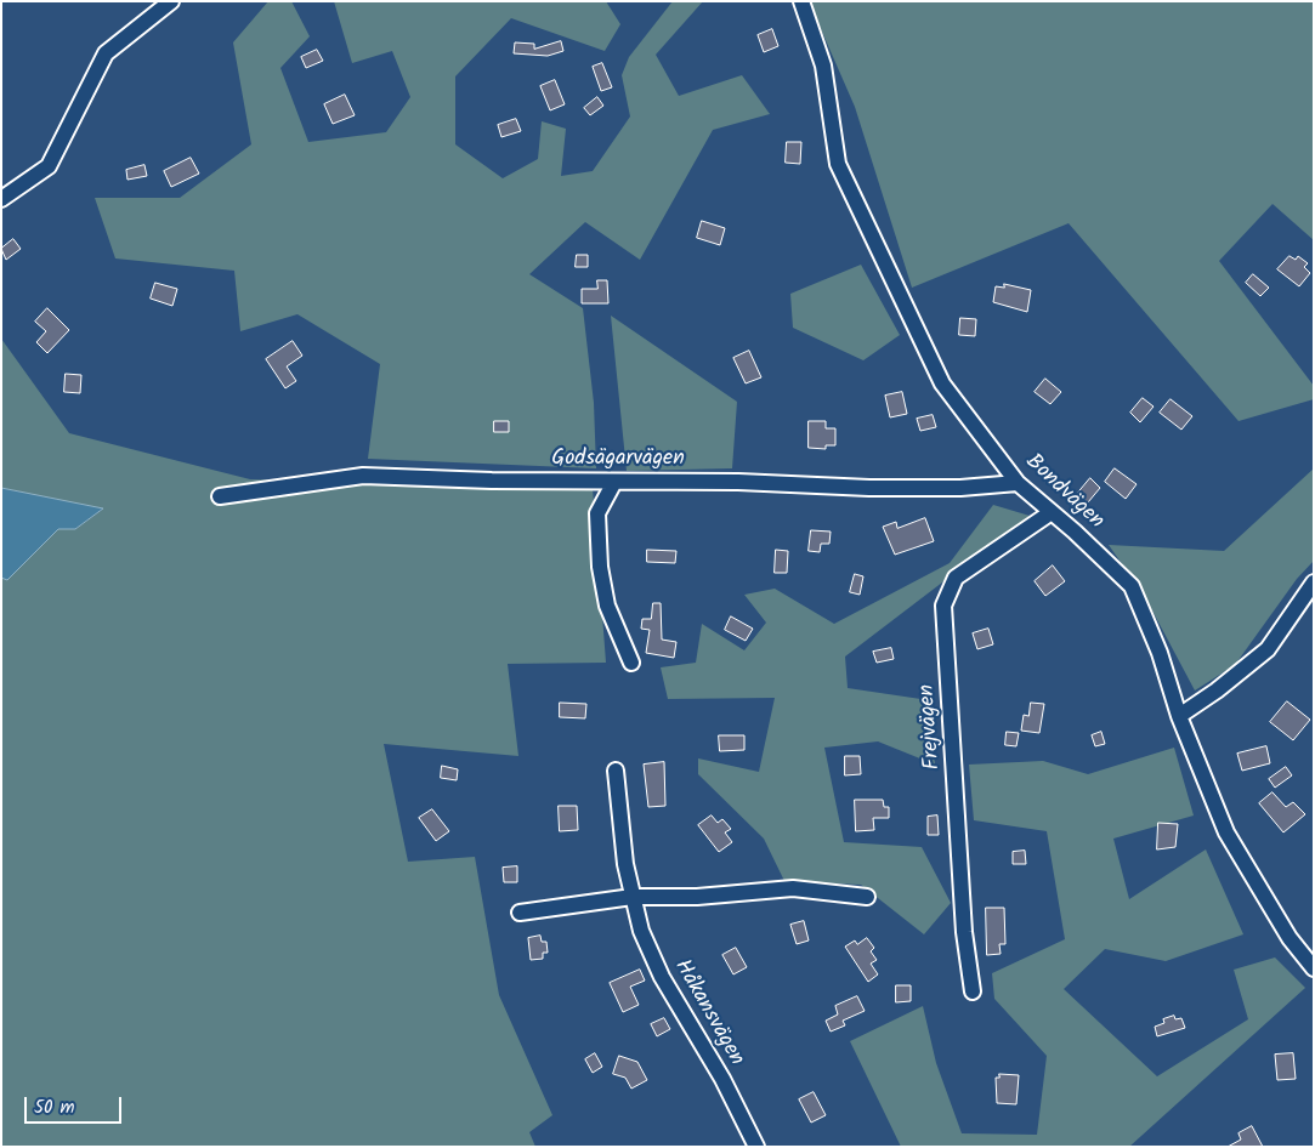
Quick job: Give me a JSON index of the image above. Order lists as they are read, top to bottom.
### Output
{
  "streets": {
    "street": [
      "Godsägarvägen",
      "Bondvägen",
      "Frejvägen",
      "Håkansvägen"
    ]
  },
  "crossings": [
    ["Godsägarvägen", "Bondvägen"],
    ["Bondvägen", "Frejvägen"]
  ],
  "scale_bar": "50 m"
}
